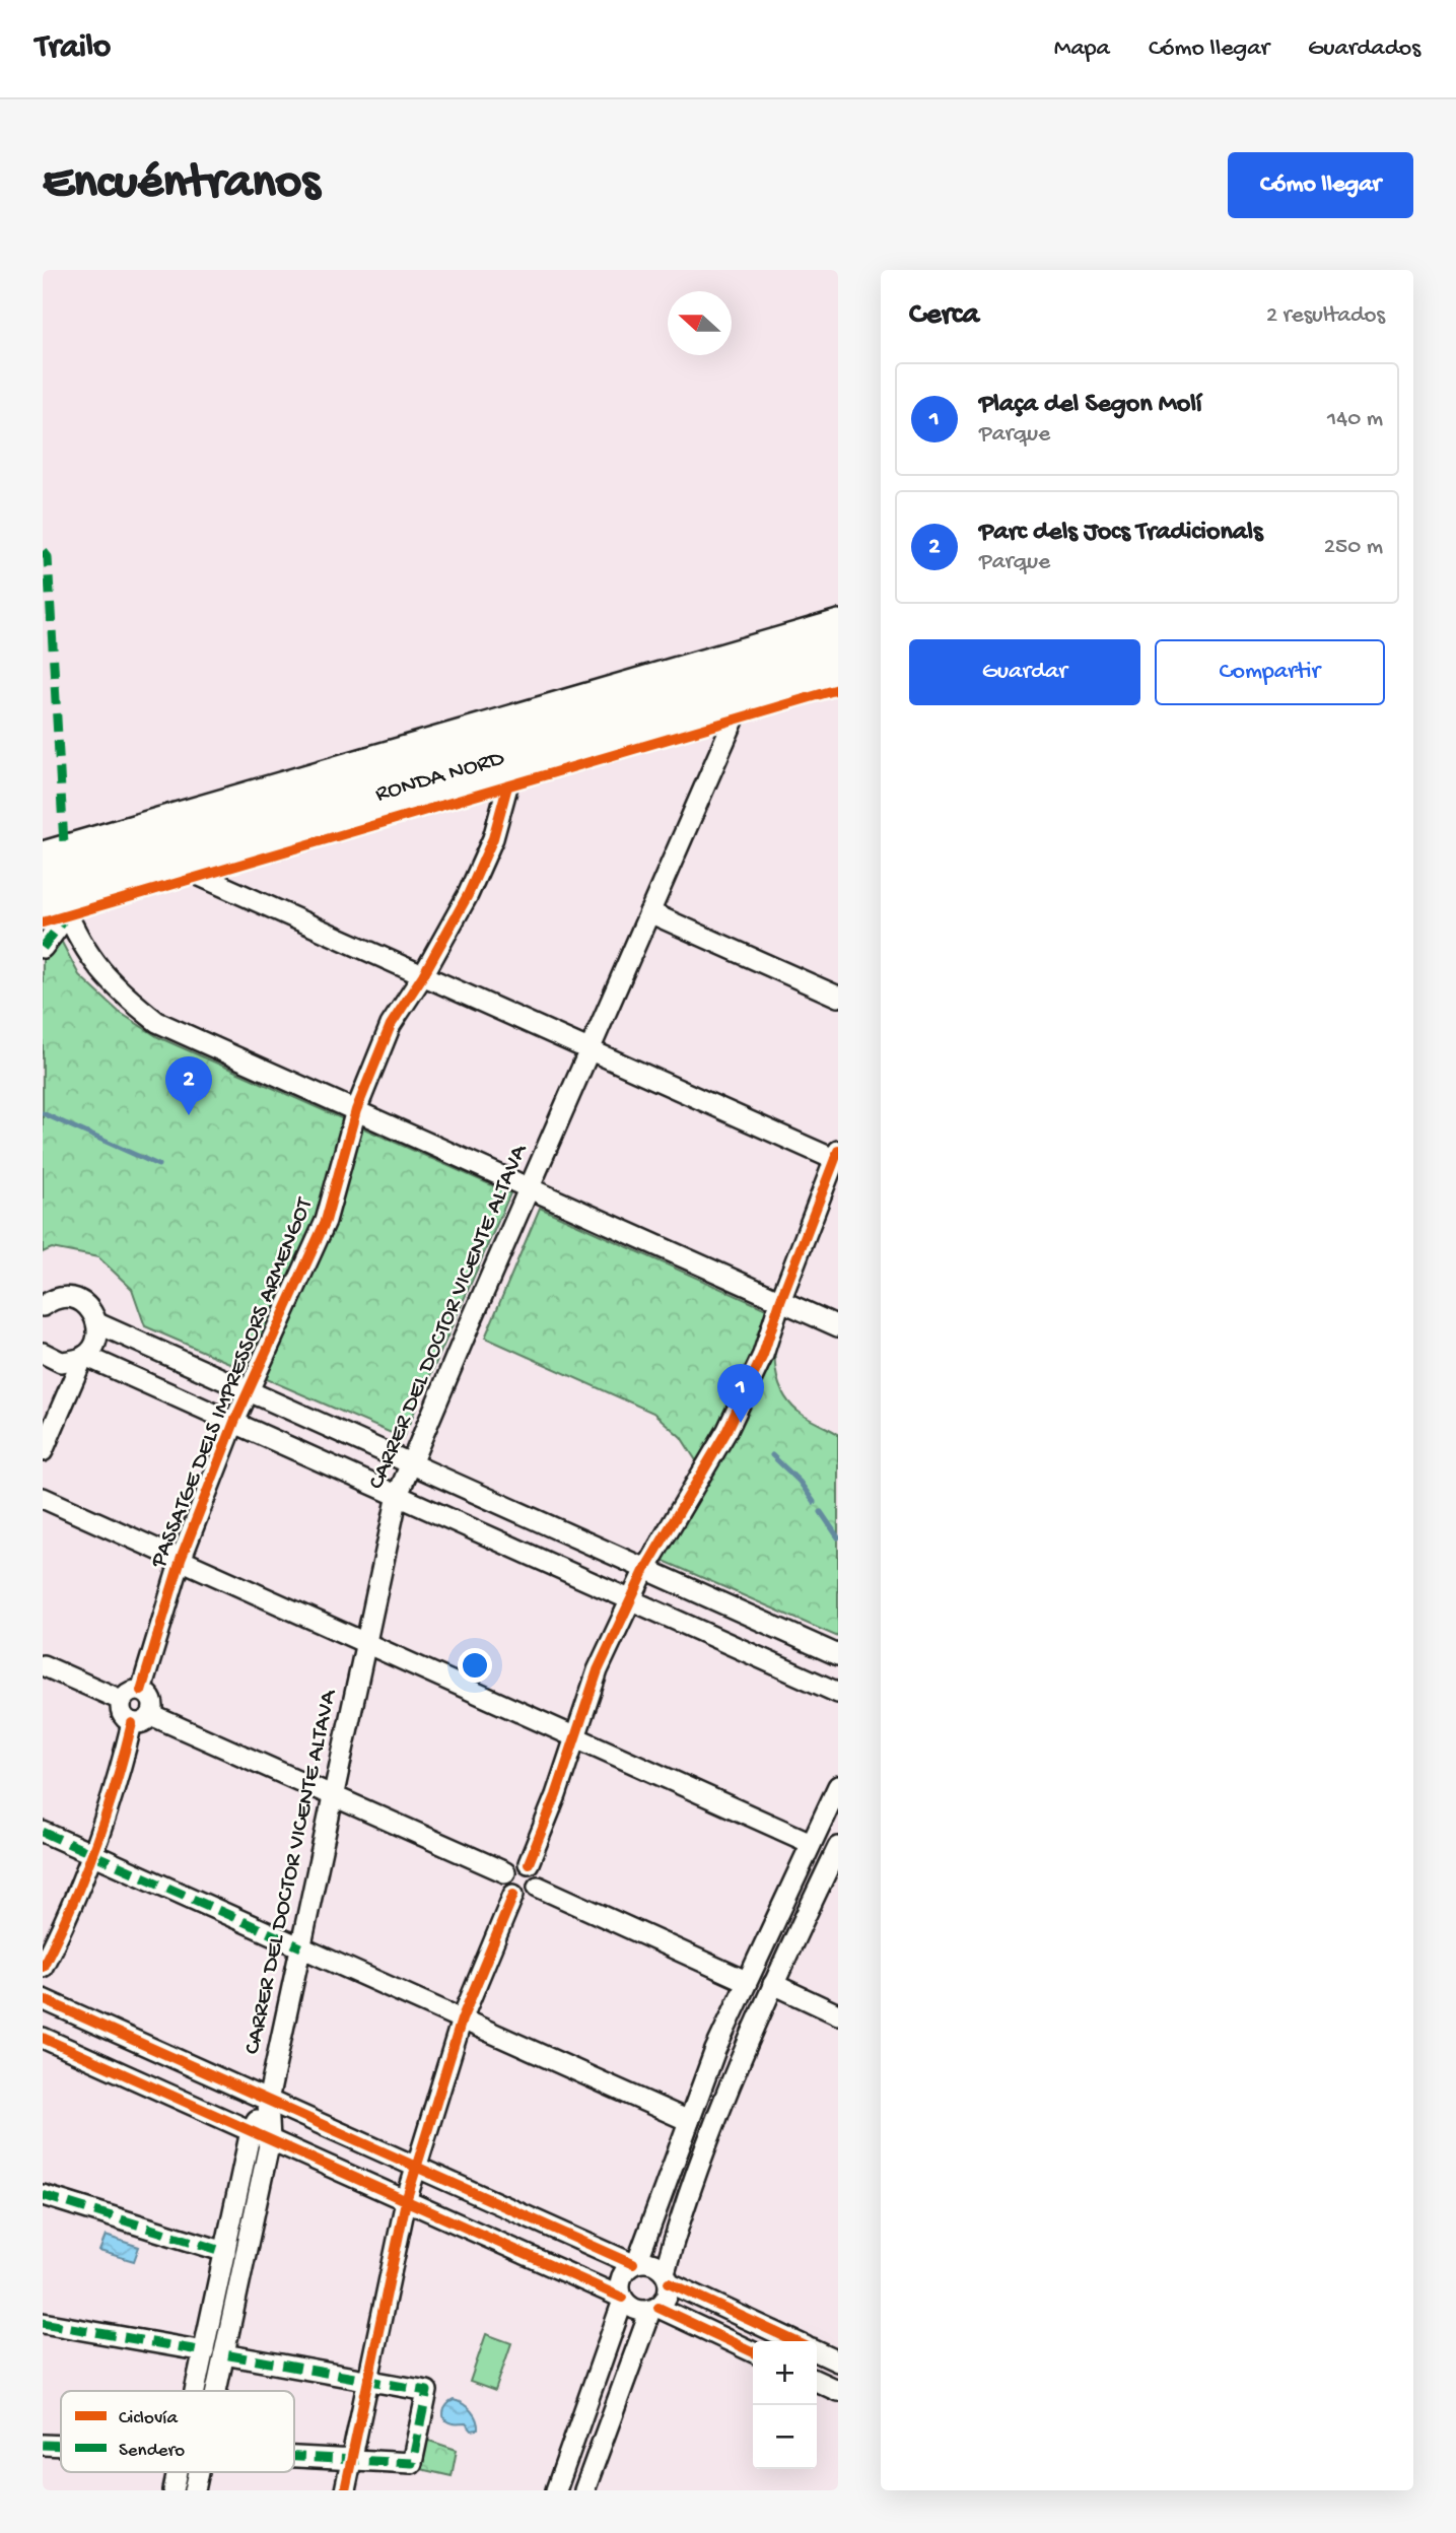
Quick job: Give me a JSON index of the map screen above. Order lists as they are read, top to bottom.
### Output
{
  "streets": {
    "main road": ["RONDA NORD"],
    "street": ["CARRER DEL DOCTOR VICENTE ALTAVA", "PASSATGE DELS IMPRESSORS ARMENGOT"]
  },
  "crossings": [
    ["RONDA NORD", "CARRER DEL DOCTOR VICENTE ALTAVA"]
  ],
  "legend": ["Ciclovía", "Sendero"],
  "north": "left",
  "page": {
    "header": "Trailo",
    "nav": ["Mapa", "Cómo llegar", "Guardados"],
    "buttons": [
      "Cómo llegar",
      ["Guardar", "Compartir"]
    ],
    "title": "Encuéntranos",
    "heading": ["Cerca", "2 resultados"],
    "list": [
      {
        "mark": "1",
        "name": "Plaça del Segon Molí",
        "note": "Parque",
        "value": "140 m"
      },
      {
        "mark": "2",
        "name": "Parc dels Jocs Tradicionals",
        "note": "Parque",
        "value": "250 m"
      }
    ],
    "pins": ["2", "1"],
    "map_buttons": ["+", "−"]
  }
}
